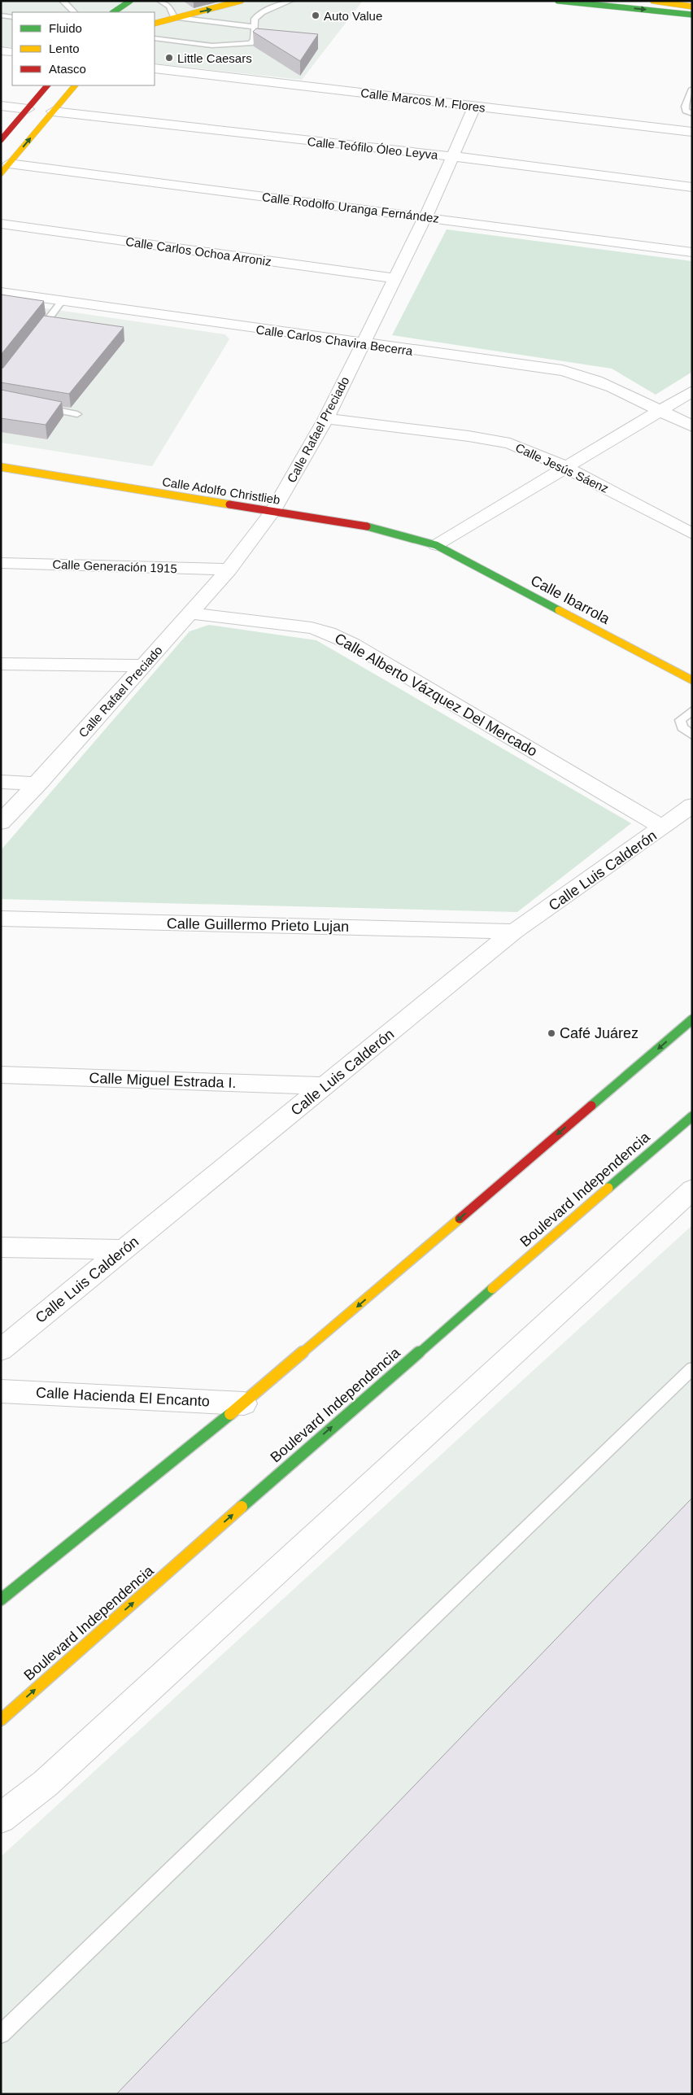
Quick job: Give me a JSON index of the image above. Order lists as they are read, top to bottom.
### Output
{
  "streets": {
    "main road": ["Calle Adolfo Christlieb", "Calle Ibarrola", "Boulevard Independencia"],
    "street": [
      "Calle Marcos M. Flores",
      "Calle Teófilo Óleo Leyva",
      "Calle Rodolfo Uranga Fernández",
      "Calle Carlos Ochoa Arroniz",
      "Calle Carlos Chavira Becerra",
      "Calle Rafael Preciado",
      "Calle Jesús Sáenz",
      "Calle Generación 1915",
      "Calle Alberto Vázquez Del Mercado",
      "Calle Luis Calderón",
      "Calle Guillermo Prieto Lujan",
      "Calle Miguel Estrada I.",
      "Calle Hacienda El Encanto"
    ]
  },
  "crossings": [
    ["Calle Marcos M. Flores", "Calle Rafael Preciado"],
    ["Calle Teófilo Óleo Leyva", "Calle Rafael Preciado"],
    ["Calle Rodolfo Uranga Fernández", "Calle Rafael Preciado"],
    ["Calle Carlos Ochoa Arroniz", "Calle Rafael Preciado"],
    ["Calle Carlos Chavira Becerra", "Calle Rafael Preciado"],
    ["Calle Rafael Preciado", "Calle Jesús Sáenz"],
    ["Calle Rafael Preciado", "Calle Adolfo Christlieb"],
    ["Calle Rafael Preciado", "Calle Generación 1915"],
    ["Calle Rafael Preciado", "Calle Alberto Vázquez Del Mercado"],
    ["Calle Adolfo Christlieb", "Calle Ibarrola"],
    ["Calle Alberto Vázquez Del Mercado", "Calle Luis Calderón"],
    ["Calle Luis Calderón", "Calle Guillermo Prieto Lujan"],
    ["Calle Luis Calderón", "Calle Miguel Estrada I."]
  ],
  "places": ["Auto Value", "Little Caesars", "Café Juárez"],
  "legend": ["Fluido", "Lento", "Atasco"]
}
